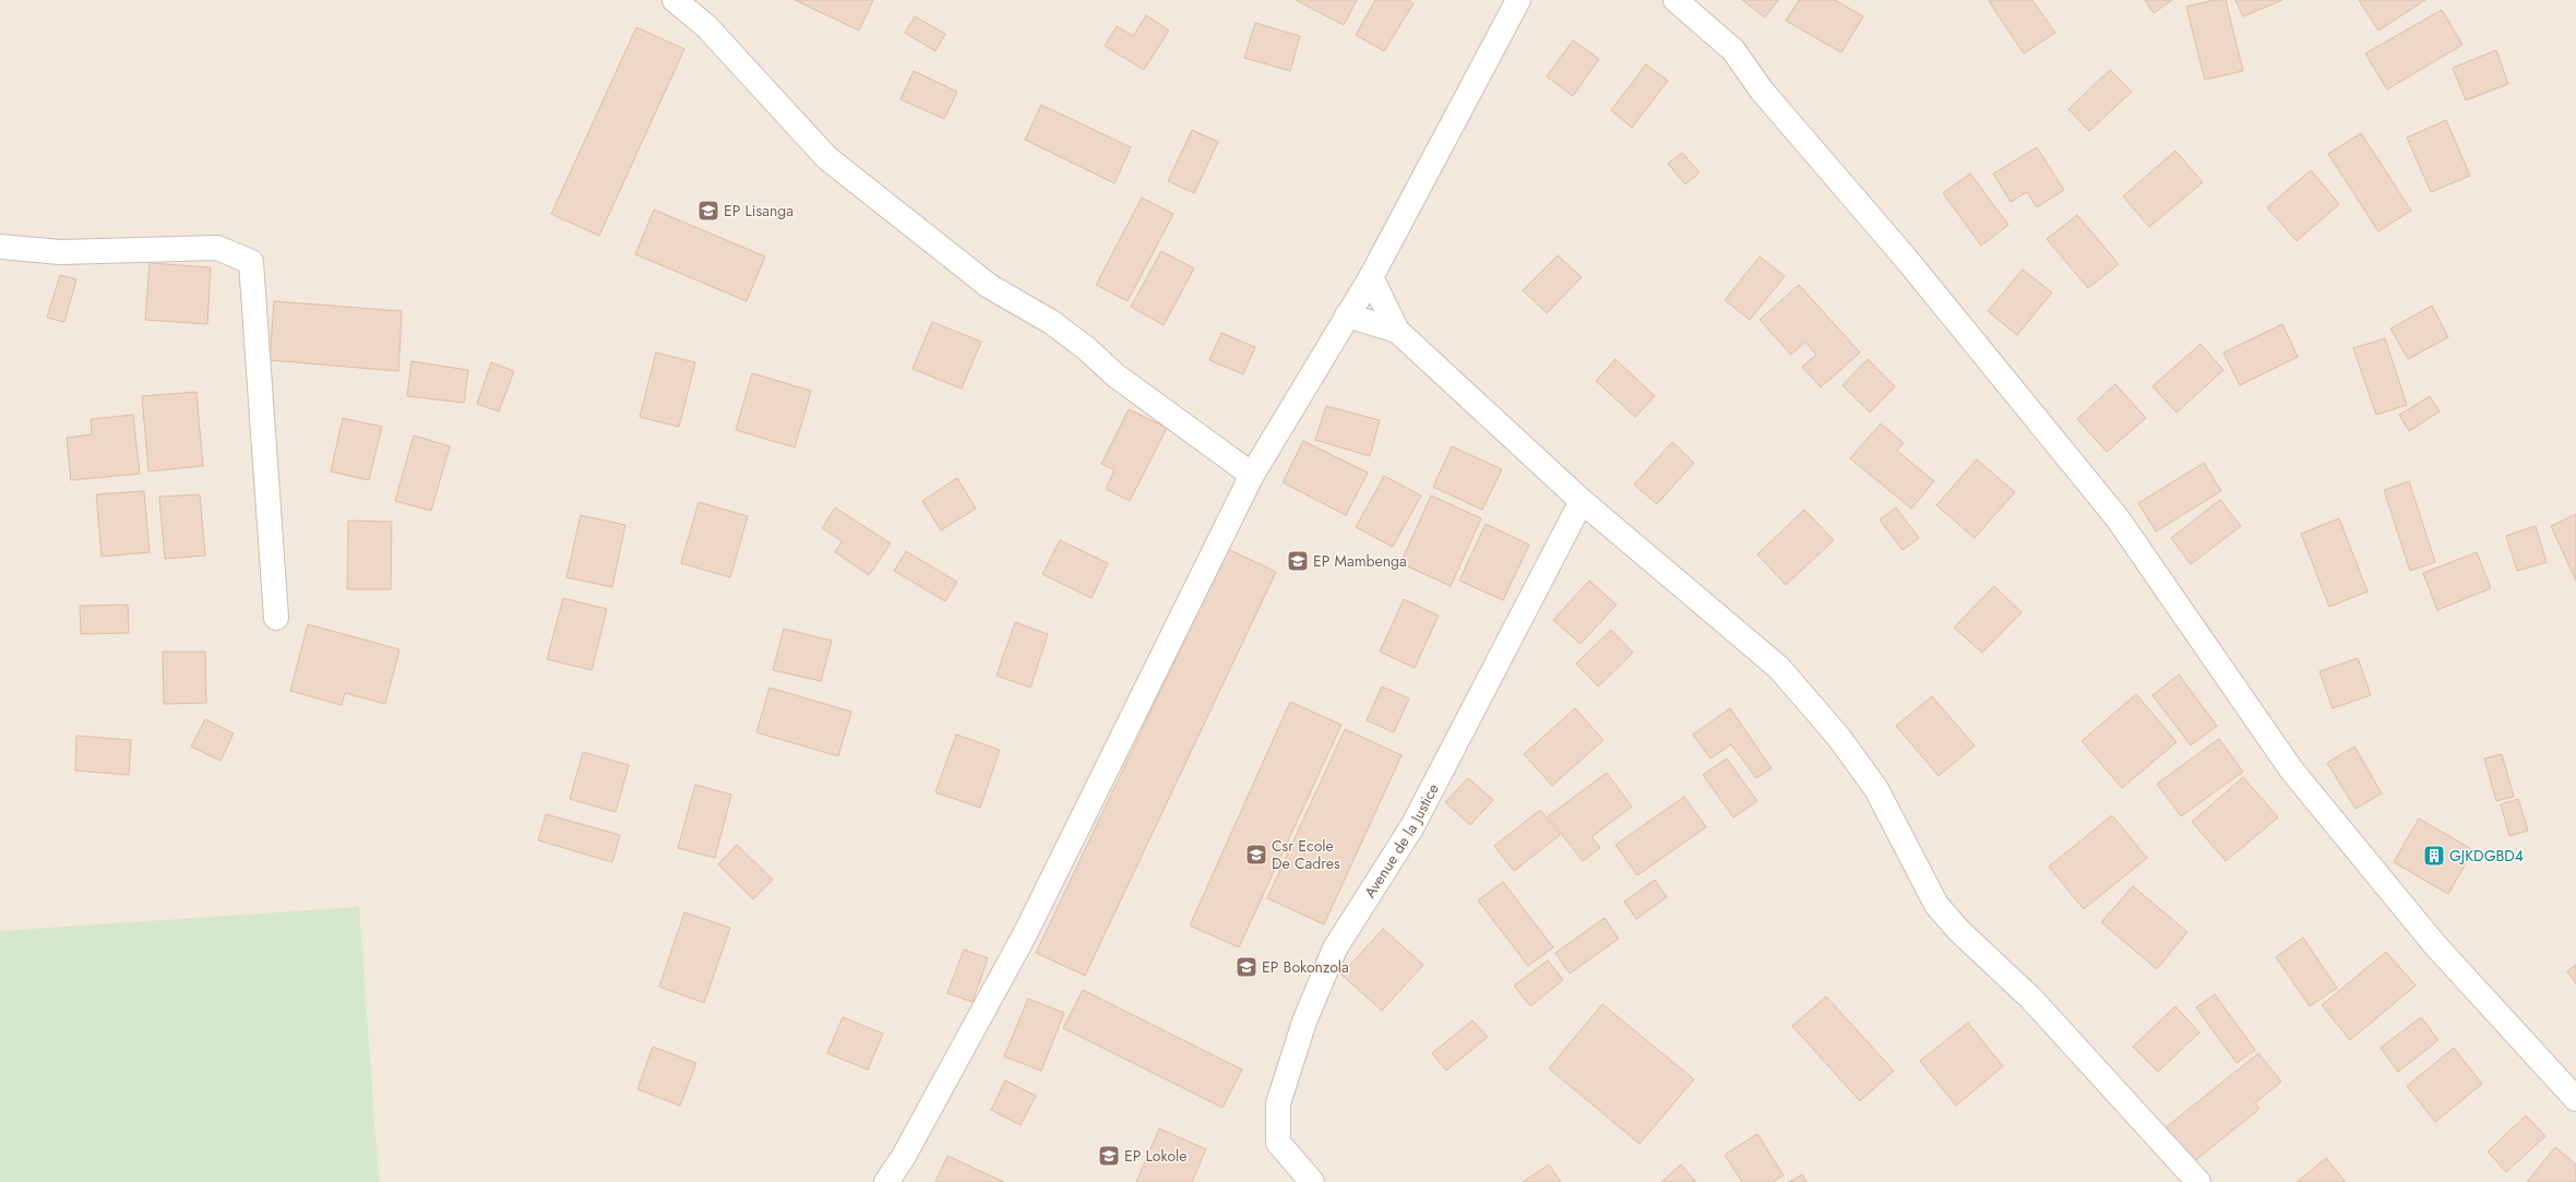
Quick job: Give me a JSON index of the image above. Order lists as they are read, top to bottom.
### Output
{
  "streets": {
    "street": ["Avenue de la Justice"]
  },
  "places": {
    "school or university": [
      "EP Lisanga",
      "EP Mambenga",
      "Csr Ecole De Cadres",
      "EP Bokonzola",
      "EP Lokole"
    ],
    "building": ["GJKDGBD4"]
  }
}
